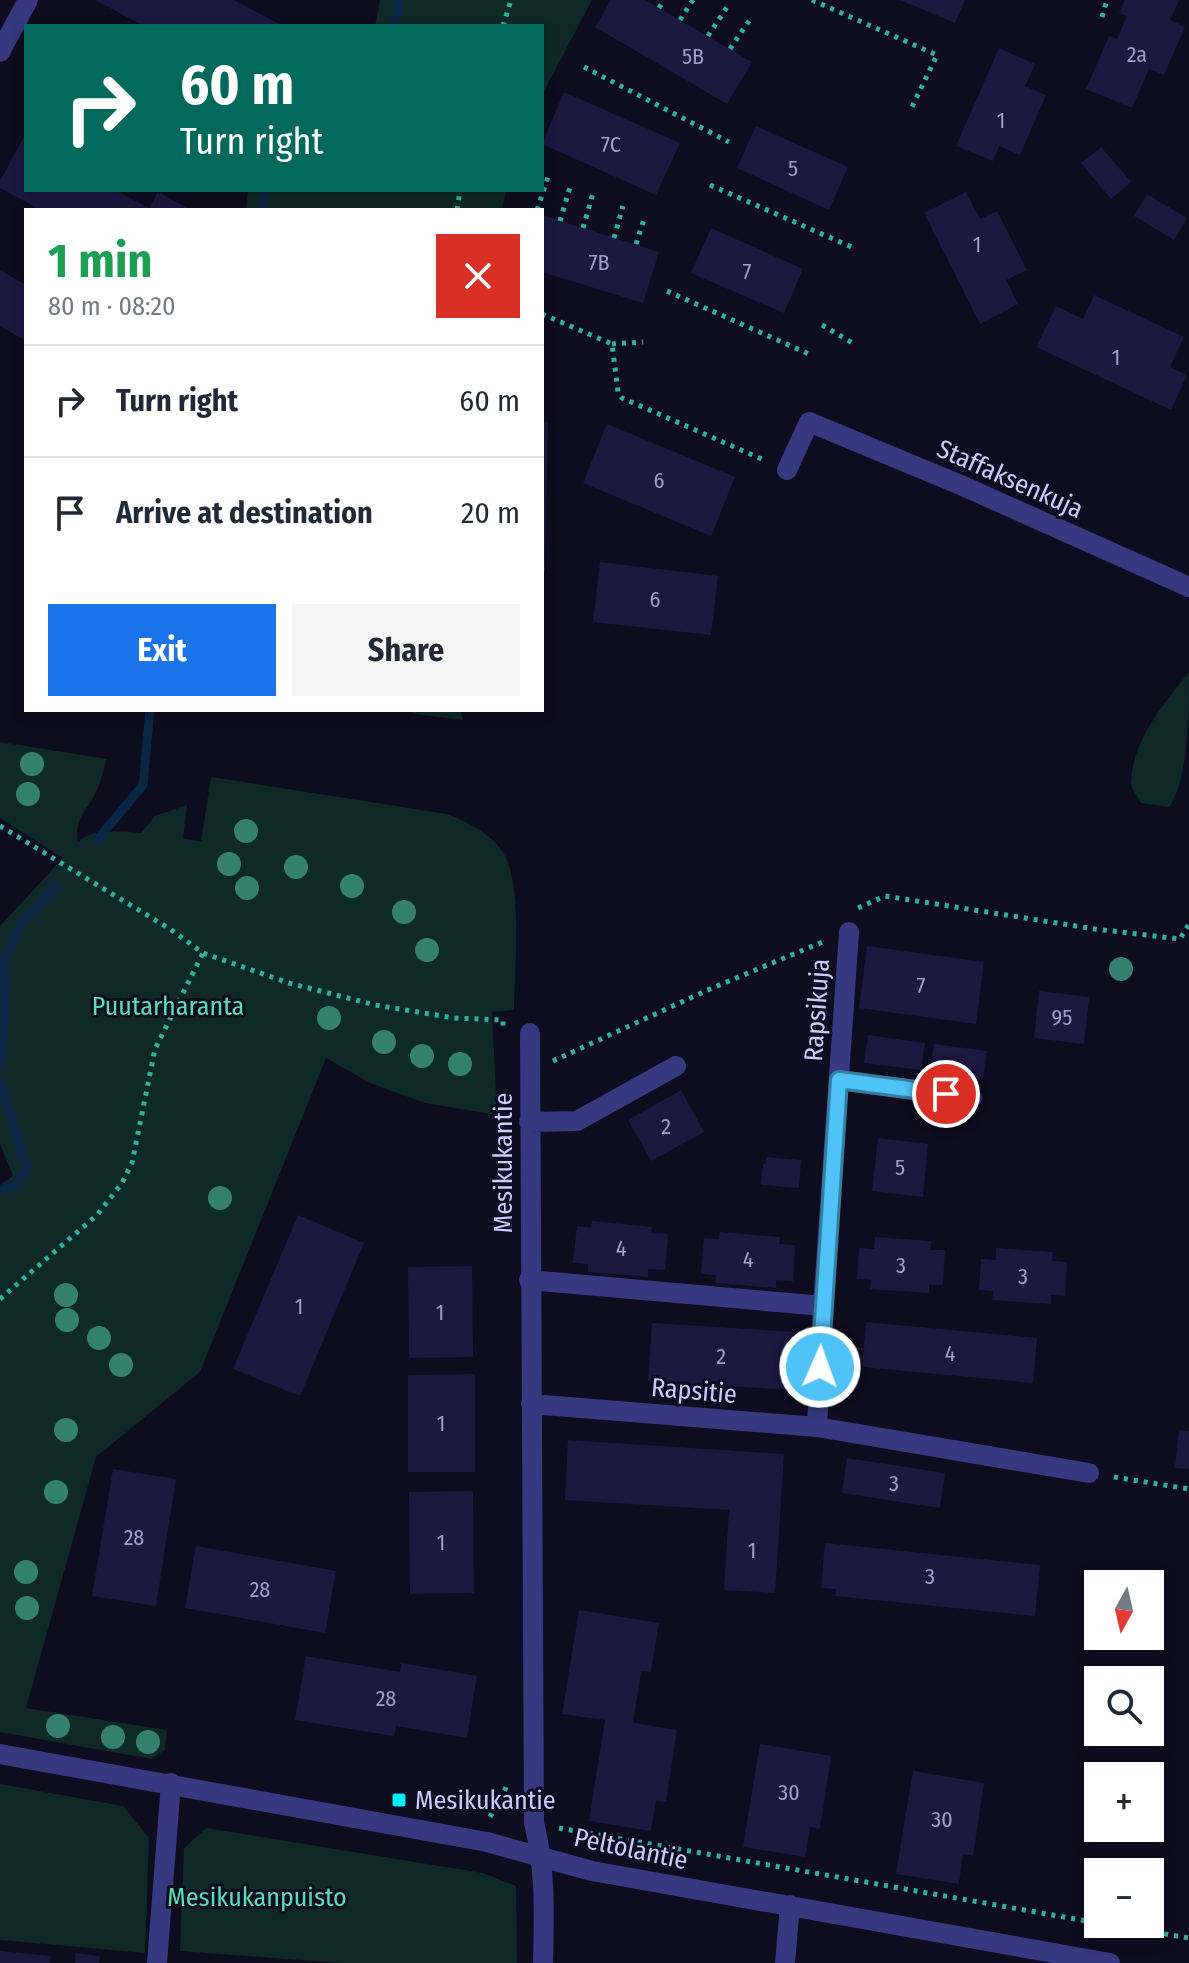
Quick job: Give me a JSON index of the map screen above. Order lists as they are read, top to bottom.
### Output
{
  "streets": {
    "street": [
      "Staffaksenkuja",
      "Rapsikuja",
      "Mesikukantie",
      "Rapsitie",
      "Peltolantie"
    ]
  },
  "crossings": [
    ["Rapsikuja", "Rapsitie"],
    ["Mesikukantie", "Rapsitie"],
    ["Mesikukantie", "Peltolantie"]
  ],
  "parks": ["Puutarharanta", "Mesikukanpuisto"],
  "places": {
    "transit": ["Mesikukantie"]
  },
  "house_numbers": [
    "2a",
    "5B",
    "1",
    "7C",
    "5",
    "1",
    "7B",
    "7",
    "1",
    "6",
    "6",
    "7",
    "95",
    "2",
    "5",
    "4",
    "4",
    "3",
    "3",
    "1",
    "1",
    "4",
    "2",
    "1",
    "3",
    "28",
    "1",
    "1",
    "3",
    "28",
    "28",
    "30",
    "30"
  ],
  "north": "bottom",
  "page": {
    "turn": ["60 m", "Turn right"],
    "heading": ["1 min", "80 m · 08:20"],
    "list": [
      {
        "name": "Turn right",
        "value": "60 m"
      },
      {
        "name": "Arrive at destination",
        "value": "20 m"
      }
    ],
    "buttons": ["Exit", "Share"],
    "map_buttons": ["+", "−"]
  }
}
